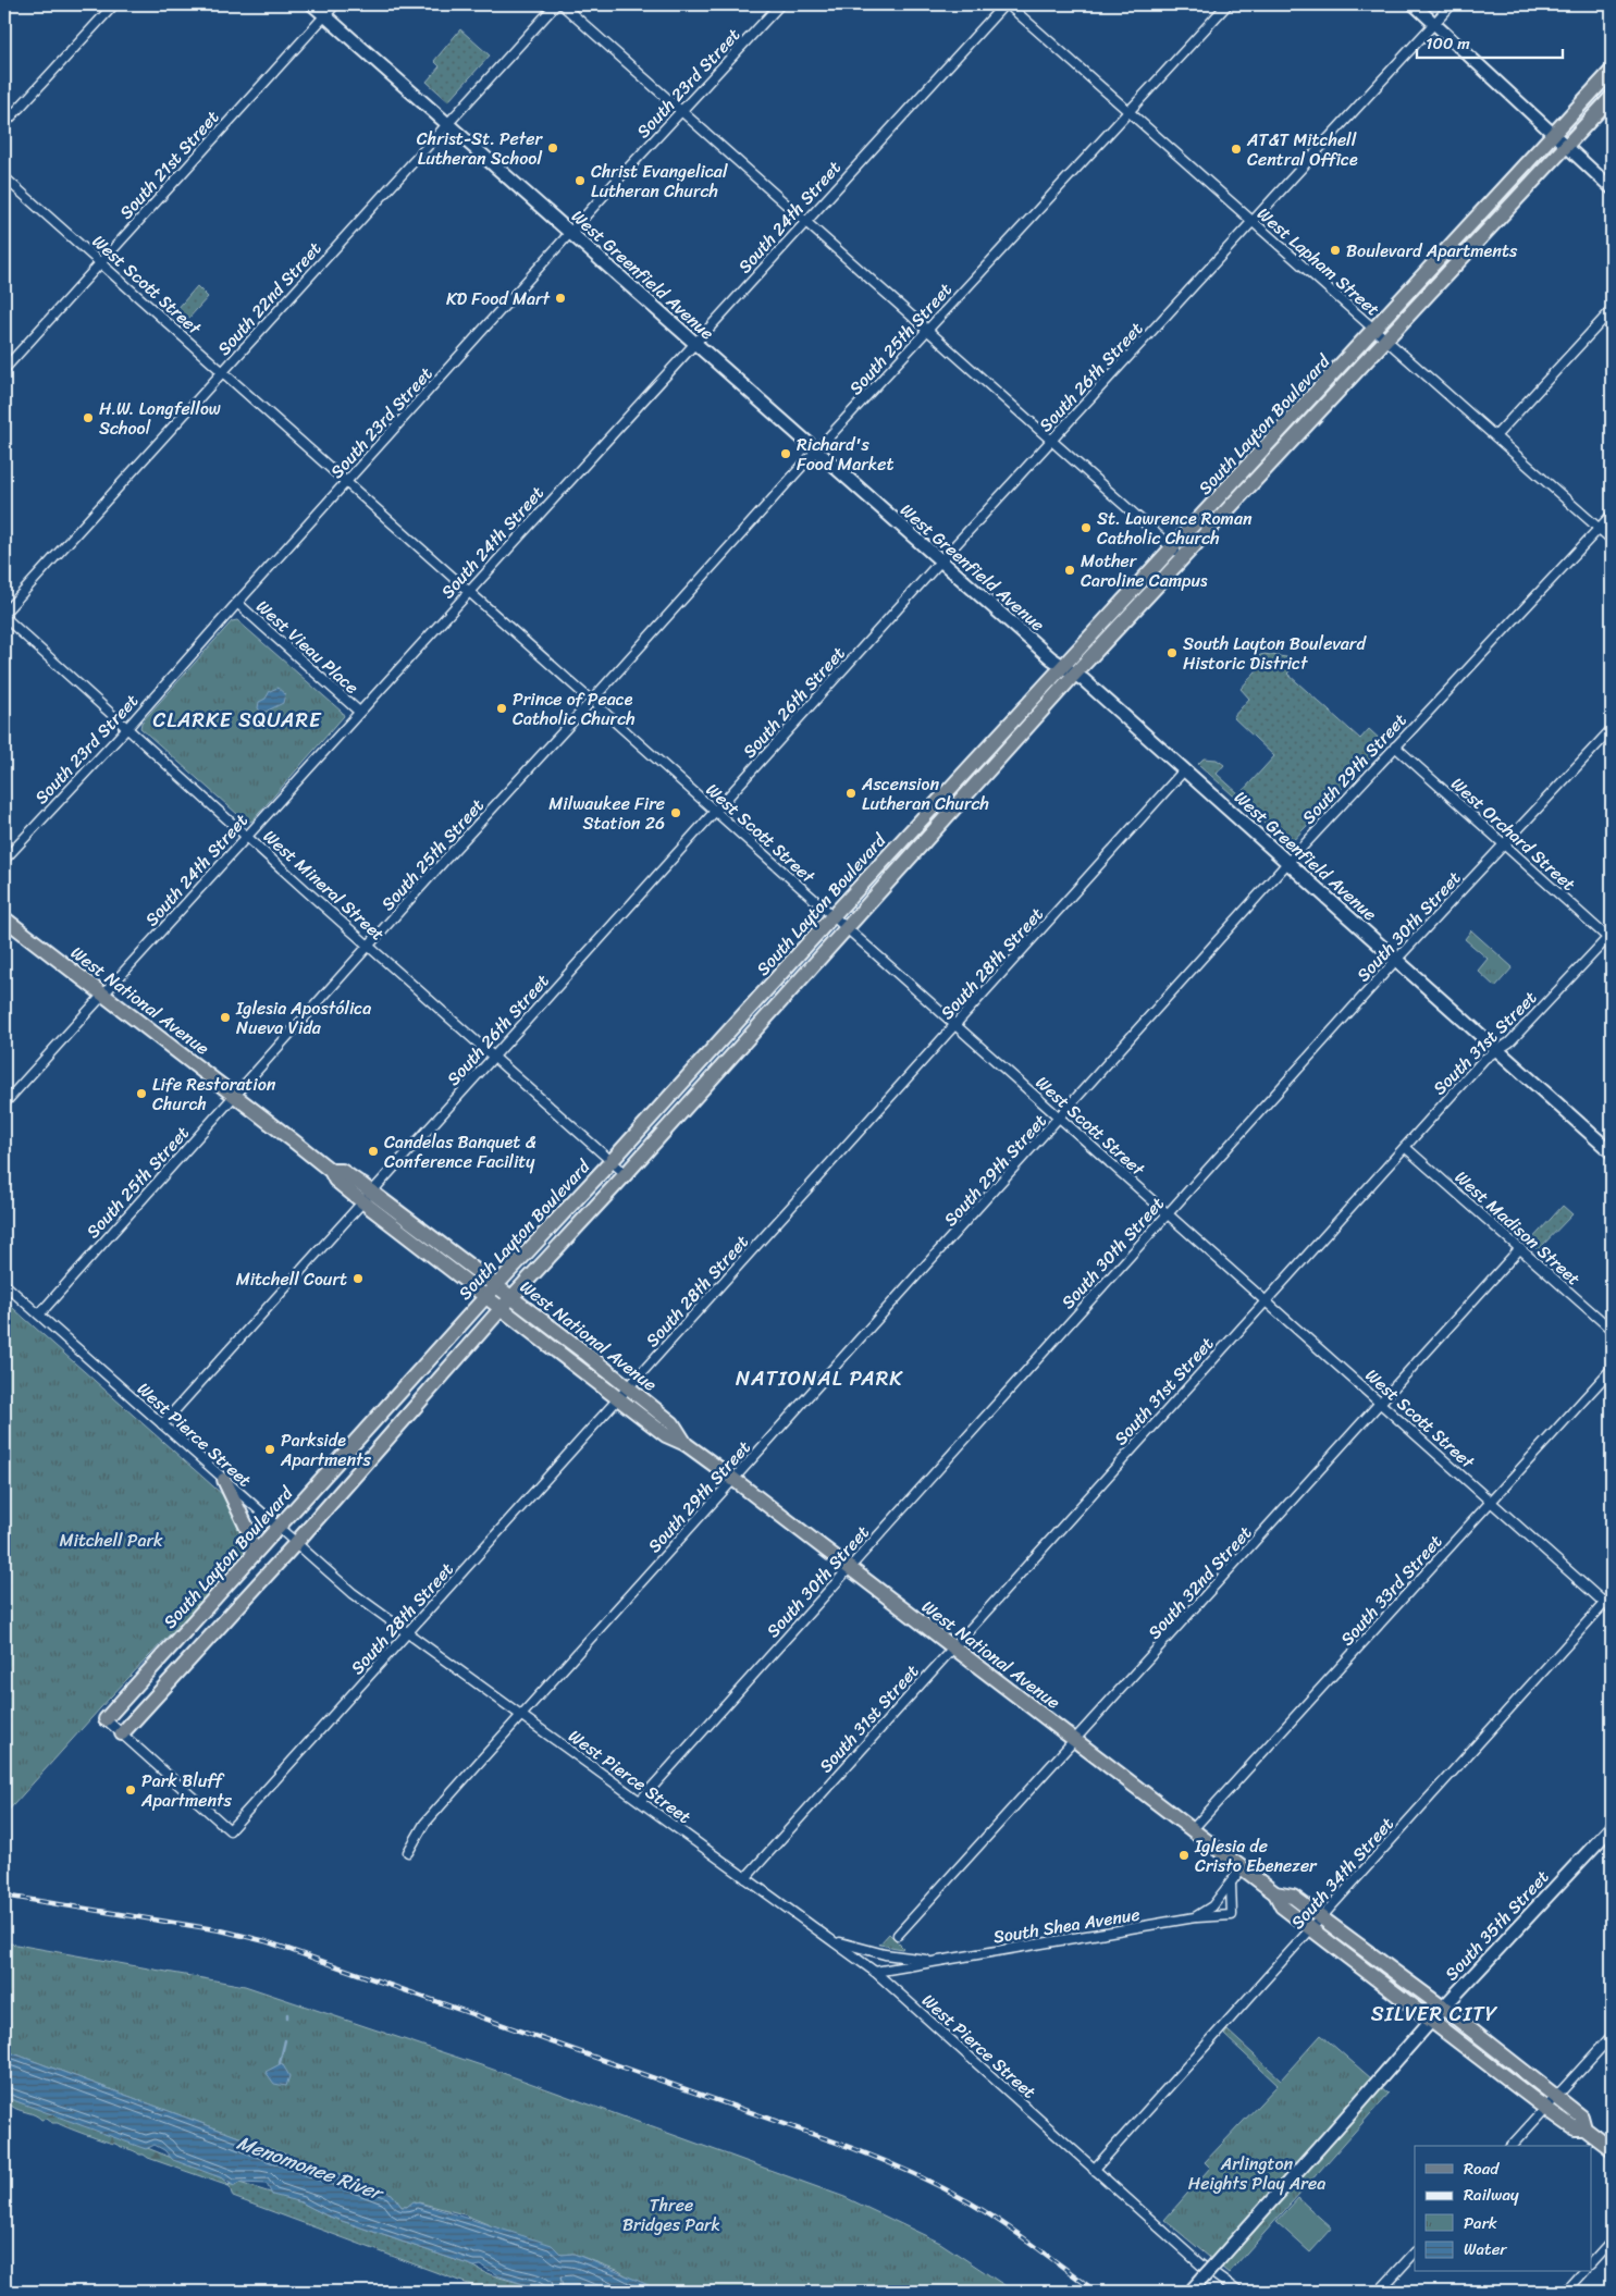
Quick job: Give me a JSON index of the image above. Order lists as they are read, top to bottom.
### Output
{
  "streets": {
    "main road": [
      "West Greenfield Avenue",
      "South Layton Boulevard",
      "West National Avenue",
      "South 35th Street"
    ],
    "street": [
      "South 23rd Street",
      "South 21st Street",
      "South 24th Street",
      "West Lapham Street",
      "West Scott Street",
      "South 22nd Street",
      "South 25th Street",
      "South 26th Street",
      "West Vieau Place",
      "South 29th Street",
      "West Orchard Street",
      "West Mineral Street",
      "South 30th Street",
      "South 28th Street",
      "South 31st Street",
      "West Madison Street",
      "West Pierce Street",
      "South 32nd Street",
      "South 33rd Street",
      "South 34th Street",
      "South Shea Avenue"
    ]
  },
  "crossings": [
    ["South 23rd Street", "West Greenfield Avenue"],
    ["South 23rd Street", "West Scott Street"],
    ["South 23rd Street", "West Vieau Place"],
    ["South 23rd Street", "West Mineral Street"],
    ["South 21st Street", "West Greenfield Avenue"],
    ["South 21st Street", "West Scott Street"],
    ["South 24th Street", "West Lapham Street"],
    ["South 24th Street", "West Greenfield Avenue"],
    ["South 24th Street", "West Scott Street"],
    ["South 24th Street", "West Vieau Place"],
    ["South 24th Street", "West Mineral Street"],
    ["South 24th Street", "West National Avenue"],
    ["West Lapham Street", "South 25th Street"],
    ["West Lapham Street", "South 26th Street"],
    ["West Lapham Street", "South Layton Boulevard"],
    ["West Lapham Street", "South 29th Street"],
    ["West Greenfield Avenue", "South 22nd Street"],
    ["West Greenfield Avenue", "South 25th Street"],
    ["West Greenfield Avenue", "South 26th Street"],
    ["West Greenfield Avenue", "South Layton Boulevard"],
    ["West Greenfield Avenue", "South 29th Street"],
    ["West Greenfield Avenue", "South 30th Street"],
    ["West Greenfield Avenue", "South 28th Street"],
    ["West Greenfield Avenue", "South 31st Street"],
    ["West Scott Street", "South 22nd Street"],
    ["West Scott Street", "South 25th Street"],
    ["West Scott Street", "South 26th Street"],
    ["West Scott Street", "South Layton Boulevard"],
    ["West Scott Street", "South 29th Street"],
    ["West Scott Street", "South 30th Street"],
    ["West Scott Street", "South 28th Street"],
    ["West Scott Street", "South 31st Street"],
    ["West Scott Street", "South 32nd Street"],
    ["West Scott Street", "South 33rd Street"],
    ["West Scott Street", "South 34th Street"],
    ["South 22nd Street", "West Mineral Street"],
    ["South 25th Street", "West Mineral Street"],
    ["South 25th Street", "West National Avenue"],
    ["South 25th Street", "West Pierce Street"],
    ["South 26th Street", "West Mineral Street"],
    ["South 26th Street", "West National Avenue"],
    ["South 26th Street", "West Pierce Street"],
    ["South Layton Boulevard", "West Mineral Street"],
    ["South Layton Boulevard", "South 28th Street"],
    ["South Layton Boulevard", "West National Avenue"],
    ["South Layton Boulevard", "West Pierce Street"],
    ["South 29th Street", "West Orchard Street"],
    ["South 29th Street", "West National Avenue"],
    ["South 29th Street", "West Pierce Street"],
    ["West Orchard Street", "South 30th Street"],
    ["West Orchard Street", "South 31st Street"],
    ["South 30th Street", "West National Avenue"],
    ["South 30th Street", "West Pierce Street"],
    ["South 28th Street", "West National Avenue"],
    ["South 28th Street", "West Pierce Street"],
    ["West National Avenue", "South 31st Street"],
    ["West National Avenue", "South 32nd Street"],
    ["West National Avenue", "South 33rd Street"],
    ["West National Avenue", "South 34th Street"],
    ["West National Avenue", "South Shea Avenue"],
    ["West National Avenue", "South 35th Street"],
    ["South 31st Street", "West Madison Street"],
    ["South 31st Street", "West Pierce Street"],
    ["West Madison Street", "South 32nd Street"],
    ["West Pierce Street", "South 34th Street"],
    ["West Pierce Street", "South Shea Avenue"]
  ],
  "districts": ["CLARKE SQUARE", "NATIONAL PARK", "SILVER CITY"],
  "water": ["Menomonee River"],
  "parks": ["Mitchell Park", "Arlington Heights Play Area", "Three Bridges Park"],
  "places": [
    "Christ-St. Peter Lutheran School",
    "AT&T Mitchell Central Office",
    "Christ Evangelical Lutheran Church",
    "Boulevard Apartments",
    "KD Food Mart",
    "H.W. Longfellow School",
    "Richard's Food Market",
    "St. Lawrence Roman Catholic Church",
    "Mother Caroline Campus",
    "South Layton Boulevard Historic District",
    "Prince of Peace Catholic Church",
    "Ascension Lutheran Church",
    "Milwaukee Fire Station 26",
    "Iglesia Apostólica Nueva Vida",
    "Life Restoration Church",
    "Candelas Banquet & Conference Facility",
    "Mitchell Court",
    "Parkside Apartments",
    "Park Bluff Apartments",
    "Iglesia de Cristo Ebenezer"
  ],
  "legend": [
    "Road",
    "Railway",
    "Park",
    "Water"
  ],
  "scale_bar": "100 m"
}
